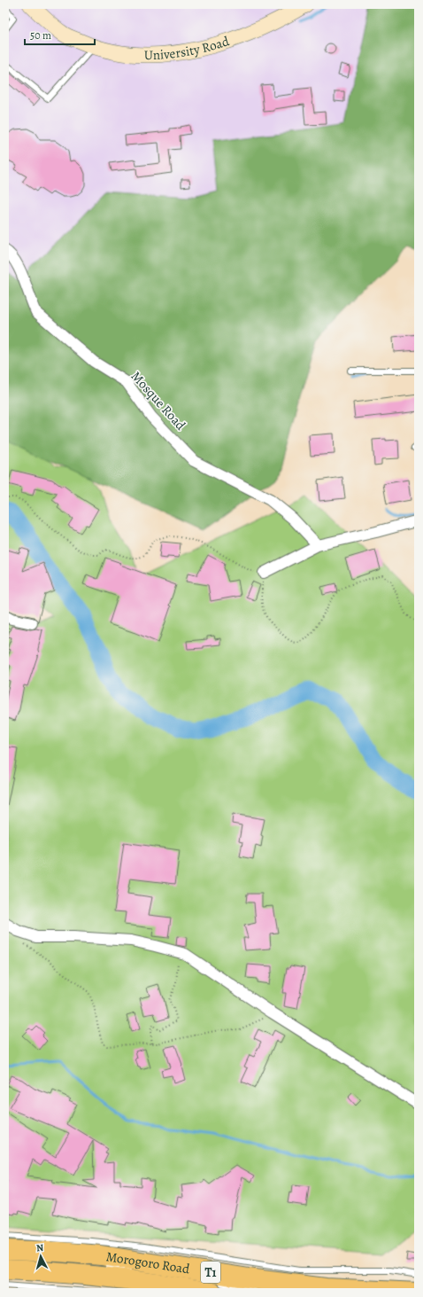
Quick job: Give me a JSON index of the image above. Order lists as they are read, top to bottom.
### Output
{
  "streets": {
    "highway": ["Morogoro Road", "T1"],
    "street": ["University Road", "Mosque Road"]
  },
  "scale_bar": "50 m",
  "north": "top"
}
